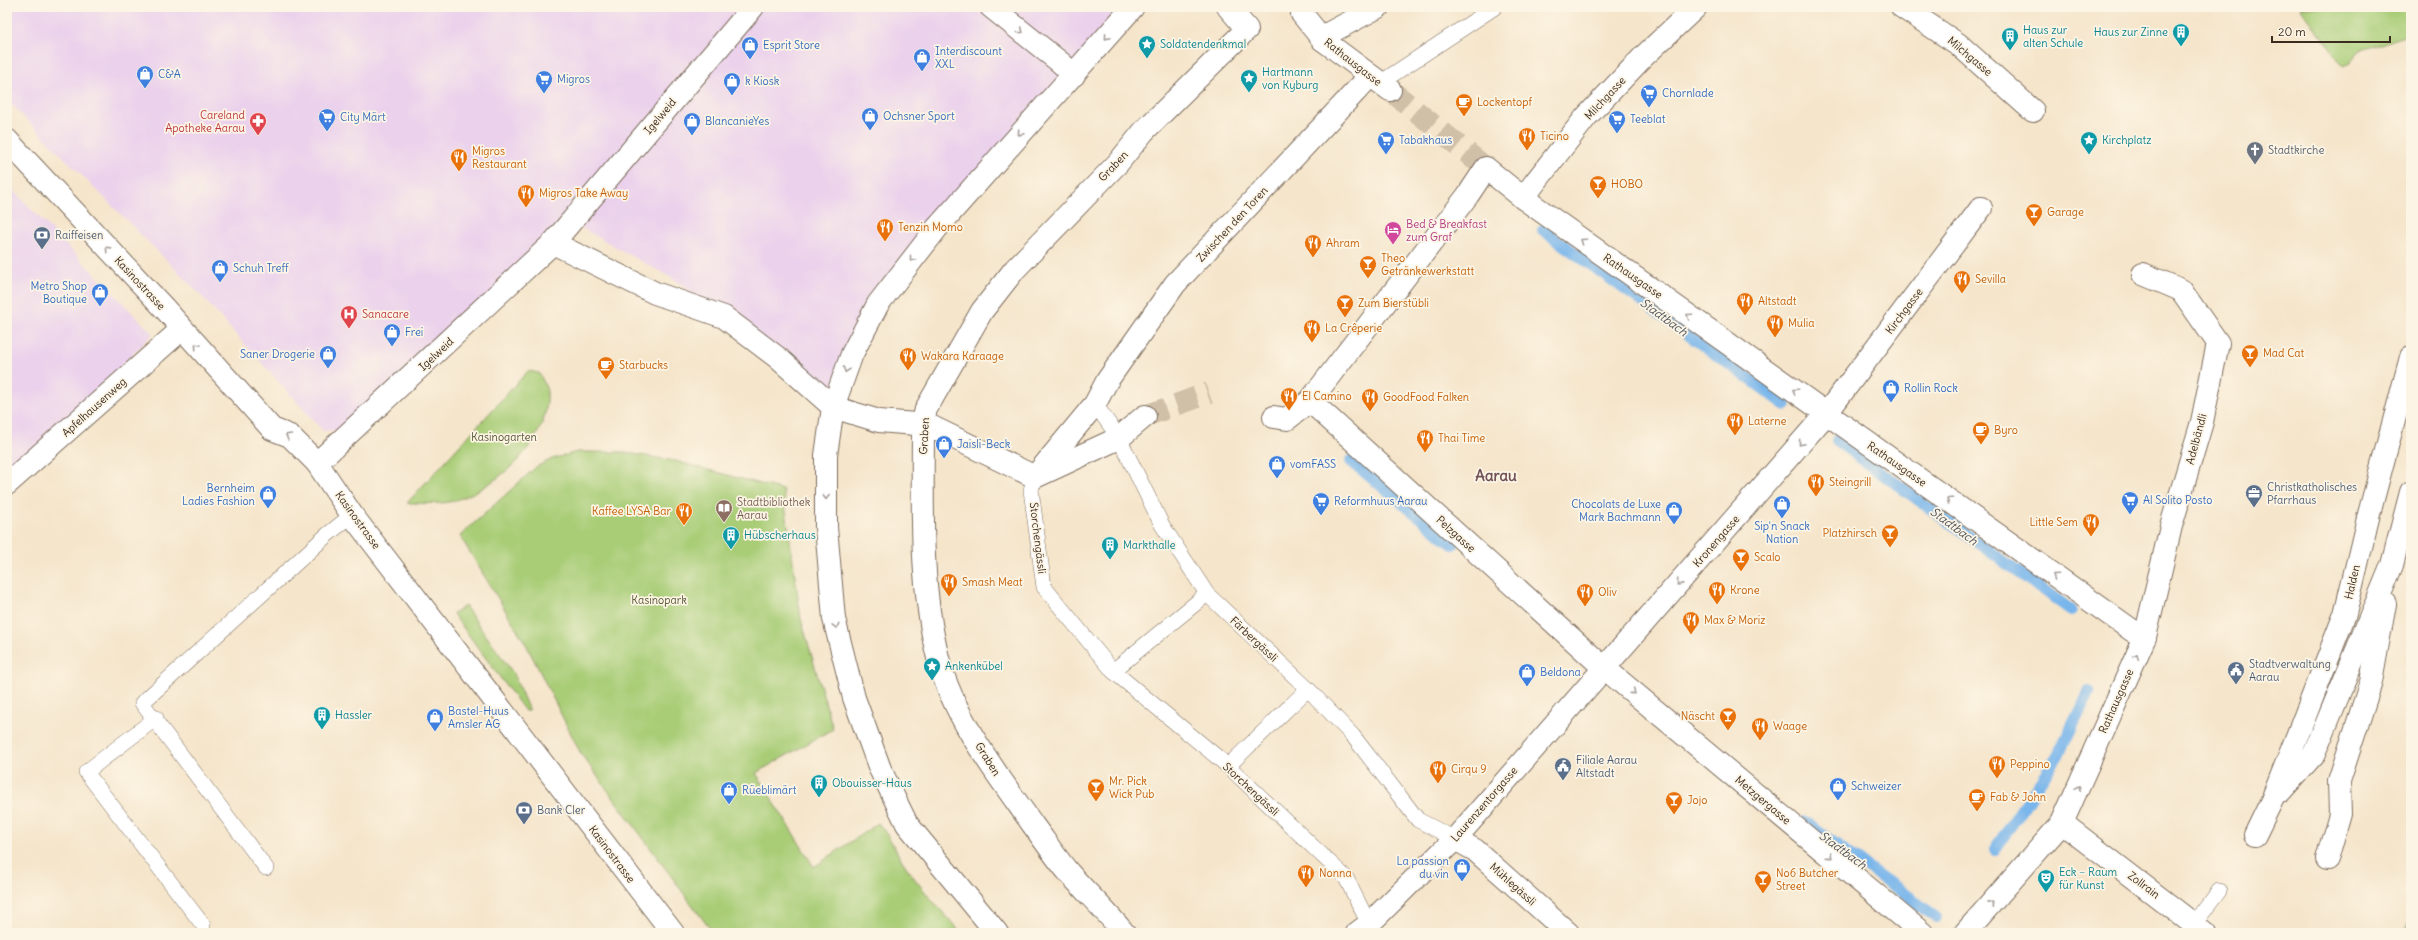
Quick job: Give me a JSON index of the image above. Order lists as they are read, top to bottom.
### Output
{
  "streets": {
    "street": [
      "Milchgasse",
      "Rathausgasse",
      "Igelweid",
      "Graben",
      "Zwischen den Toren",
      "Kasinostrasse",
      "Kirchgasse",
      "Apfelhausenweg",
      "Adelbändli",
      "Pelzgasse",
      "Kronengasse",
      "Halden",
      "Metzgergasse",
      "Laurenzentorgasse",
      "Mühlegässli",
      "Zollrain"
    ],
    "lane": ["Storchengässli", "Färbergässli"]
  },
  "crossings": [
    ["Milchgasse", "Rathausgasse"],
    ["Rathausgasse", "Zwischen den Toren"],
    ["Rathausgasse", "Kirchgasse"],
    ["Rathausgasse", "Adelbändli"],
    ["Rathausgasse", "Pelzgasse"],
    ["Rathausgasse", "Kronengasse"],
    ["Rathausgasse", "Zollrain"],
    ["Igelweid", "Kasinostrasse"],
    ["Zwischen den Toren", "Storchengässli"],
    ["Zwischen den Toren", "Färbergässli"],
    ["Kasinostrasse", "Apfelhausenweg"],
    ["Kirchgasse", "Kronengasse"],
    ["Pelzgasse", "Kronengasse"],
    ["Pelzgasse", "Metzgergasse"],
    ["Pelzgasse", "Laurenzentorgasse"],
    ["Storchengässli", "Laurenzentorgasse"],
    ["Kronengasse", "Metzgergasse"],
    ["Kronengasse", "Laurenzentorgasse"],
    ["Färbergässli", "Laurenzentorgasse"],
    ["Färbergässli", "Mühlegässli"],
    ["Metzgergasse", "Laurenzentorgasse"],
    ["Laurenzentorgasse", "Mühlegässli"]
  ],
  "one_way": [
    "Rathausgasse",
    "Kasinostrasse",
    "Kronengasse",
    "Metzgergasse"
  ],
  "districts": ["Aarau"],
  "water": ["Stadtbach"],
  "parks": ["Kasinogarten", "Kasinopark"],
  "places": {
    "building": [
      "Haus zur Zinne",
      "Haus zur alten Schule",
      "Hübscherhaus",
      "Markthalle",
      "Hassler",
      "Obouisser-Haus"
    ],
    "place": [
      "Soldatendenkmal",
      "Hartmann von Kyburg",
      "Kirchplatz",
      "Ankenkübel"
    ],
    "shop": [
      "Esprit Store",
      "Interdiscount XXL",
      "C&A",
      "k Kiosk",
      "Ochsner Sport",
      "BlancanieYes",
      "Schuh Treff",
      "Metro Shop Boutique",
      "Frei",
      "Saner Drogerie",
      "Rollin Rock",
      "Jaisli-Beck",
      "vomFASS",
      "Bernheim Ladies Fashion",
      "Sip'n Snack Nation",
      "Chocolats de Luxe Mark Bachmann",
      "Beldona",
      "Bastel-Huus Amsler AG",
      "Schweizer",
      "Rüeblimärt",
      "La passion du vin"
    ],
    "supermarket": [
      "Migros",
      "Chornlade",
      "City Märt",
      "Teeblat",
      "Tabakhaus",
      "Al Solito Posto",
      "Reformhuus Aarau"
    ],
    "cafe": [
      "Lockentopf",
      "Starbucks",
      "Byro",
      "Fab & John"
    ],
    "pharmacy": ["Careland Apotheke Aarau"],
    "restaurant": [
      "Ticino",
      "Migros Restaurant",
      "Migros Take Away",
      "Tenzin Momo",
      "Ahram",
      "Sevilla",
      "Altstadt",
      "Mulia",
      "La Crêperie",
      "Wakara Karaage",
      "El Camino",
      "GoodFood Falken",
      "Laterne",
      "Thai Time",
      "Steingrill",
      "Kaffee LYSA Bar",
      "Little Sem",
      "Smash Meat",
      "Krone",
      "Oliv",
      "Max & Moriz",
      "Waage",
      "Peppino",
      "Cirqu 9",
      "Nonna"
    ],
    "church": ["Stadtkirche"],
    "bar": [
      "HOBO",
      "Garage",
      "Theo Getränkewerkstatt",
      "Zum Bierstübli",
      "Mad Cat",
      "Platzhirsch",
      "Scalo",
      "Näscht",
      "Mr. Pick Wick Pub",
      "Jojo",
      "No6 Butcher Street"
    ],
    "hotel": ["Bed & Breakfast zum Graf"],
    "bank": ["Raiffeisen", "Bank Cler"],
    "hospital": ["Sanacare"],
    "office": ["Christkatholisches Pfarrhaus"],
    "library": ["Stadtbibliothek Aarau"],
    "public building": ["Stadtverwaltung Aarau", "Filiale Aarau Altstadt"],
    "theatre": ["Eck – Raum für Kunst"]
  },
  "scale_bar": "20 m"
}
